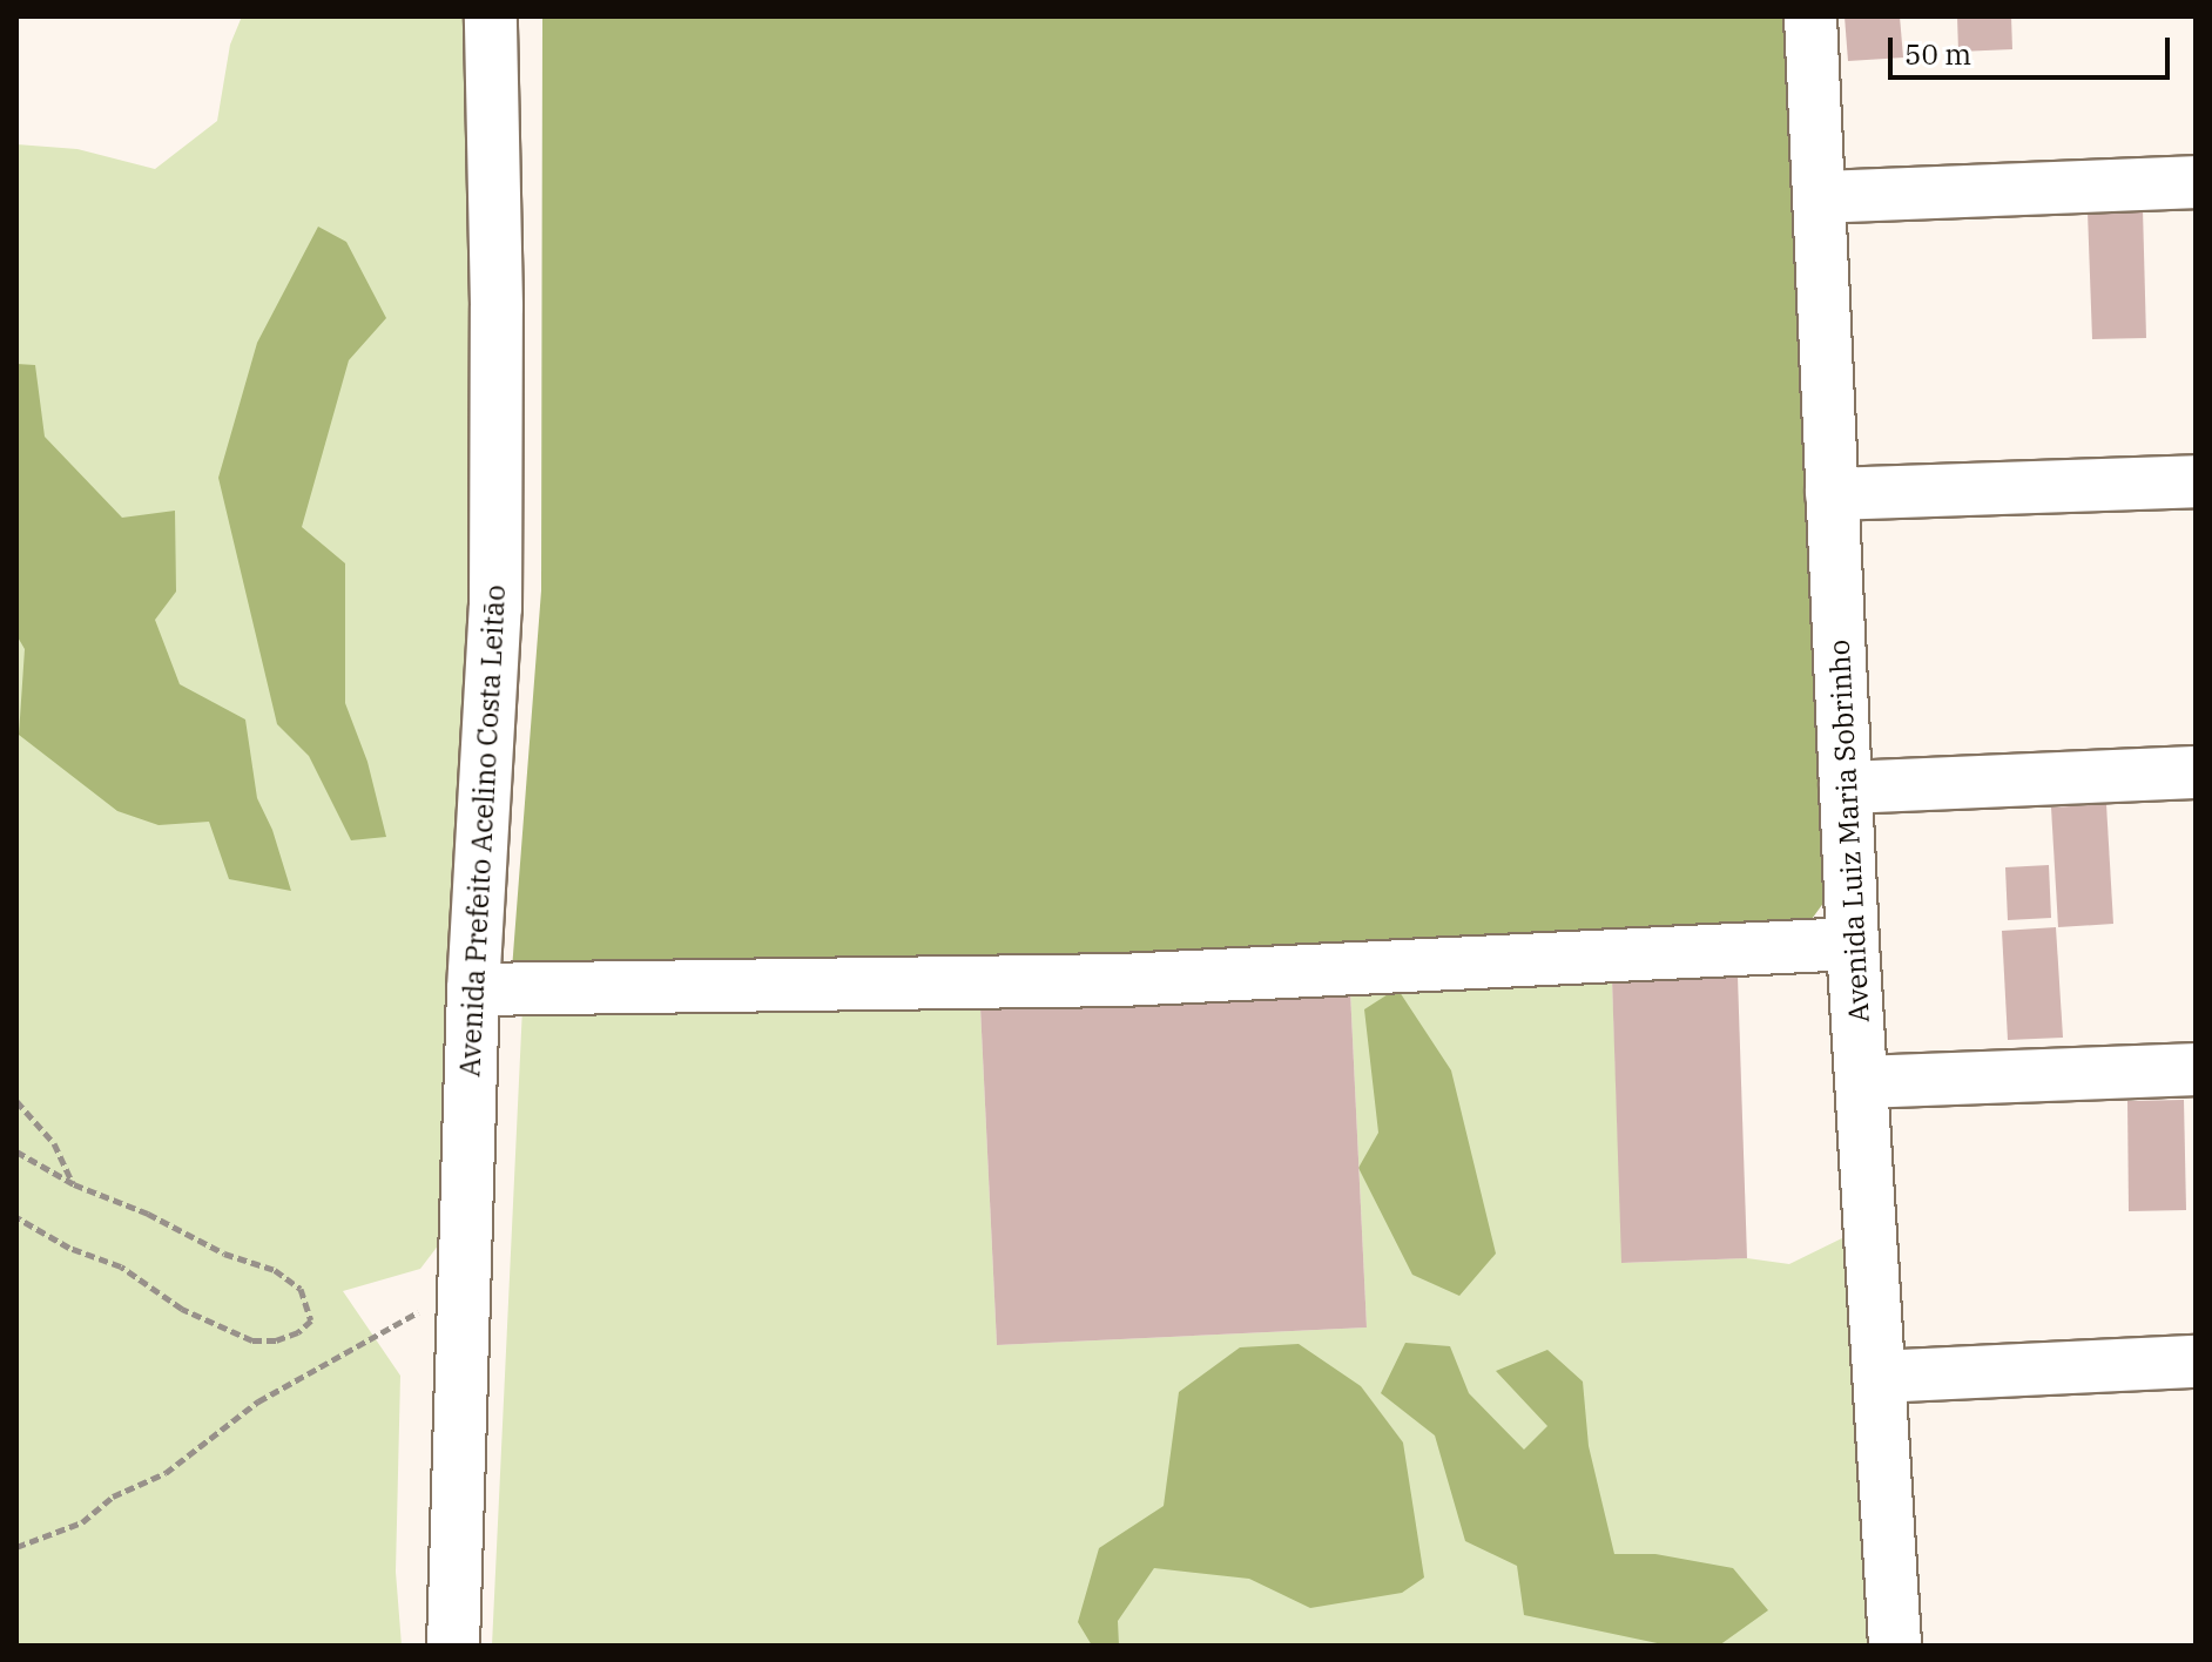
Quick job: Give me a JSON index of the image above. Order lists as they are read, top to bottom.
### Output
{
  "streets": {
    "street": ["Avenida Prefeito Acelino Costa Leitão", "Avenida Luiz Maria Sobrinho"]
  },
  "scale_bar": "50 m"
}
